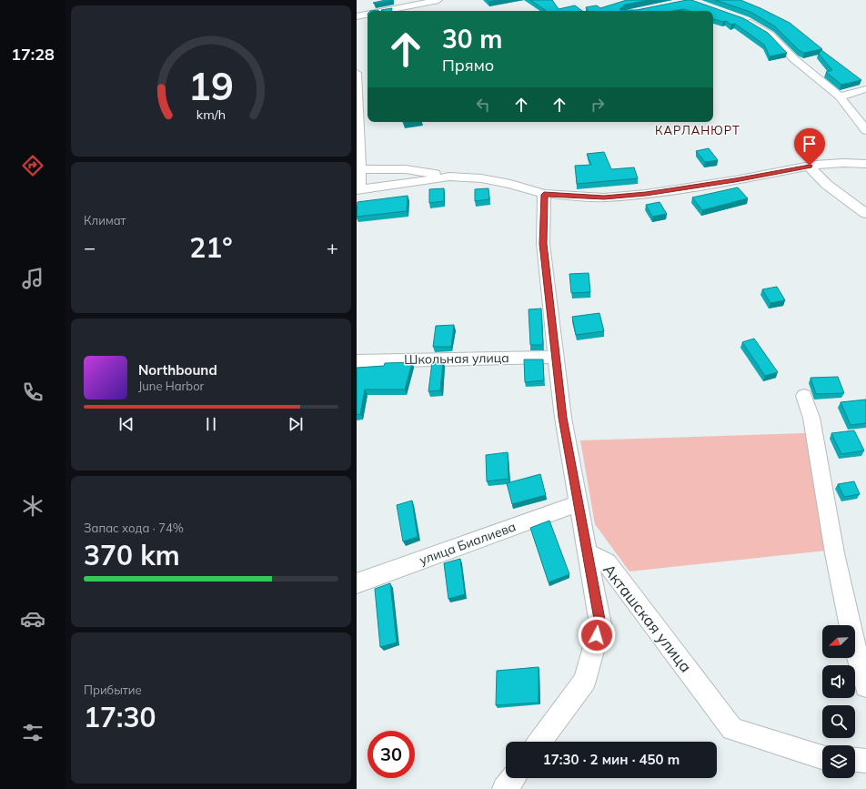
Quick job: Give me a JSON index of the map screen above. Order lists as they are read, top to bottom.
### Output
{
  "streets": {
    "street": ["Школьная улица", "улица Биалиева", "Акташская улица"]
  },
  "districts": ["КАРЛАНЮРТ"],
  "north": "bottom left",
  "page": {
    "tabs": "17:28",
    "turn": ["30 m", "Прямо"],
    "tile": [
      "Климат",
      ["Запас хода · 74%", "370 km"],
      ["Прибытие", "17:30"]
    ],
    "heat": ["−", "21°", "+"],
    "song": ["Northbound", "June Harbor"],
    "limit": "30",
    "trip": "17:30 · 2 мин · 450 m",
    "gauge": ["19", "km/h"]
  }
}
